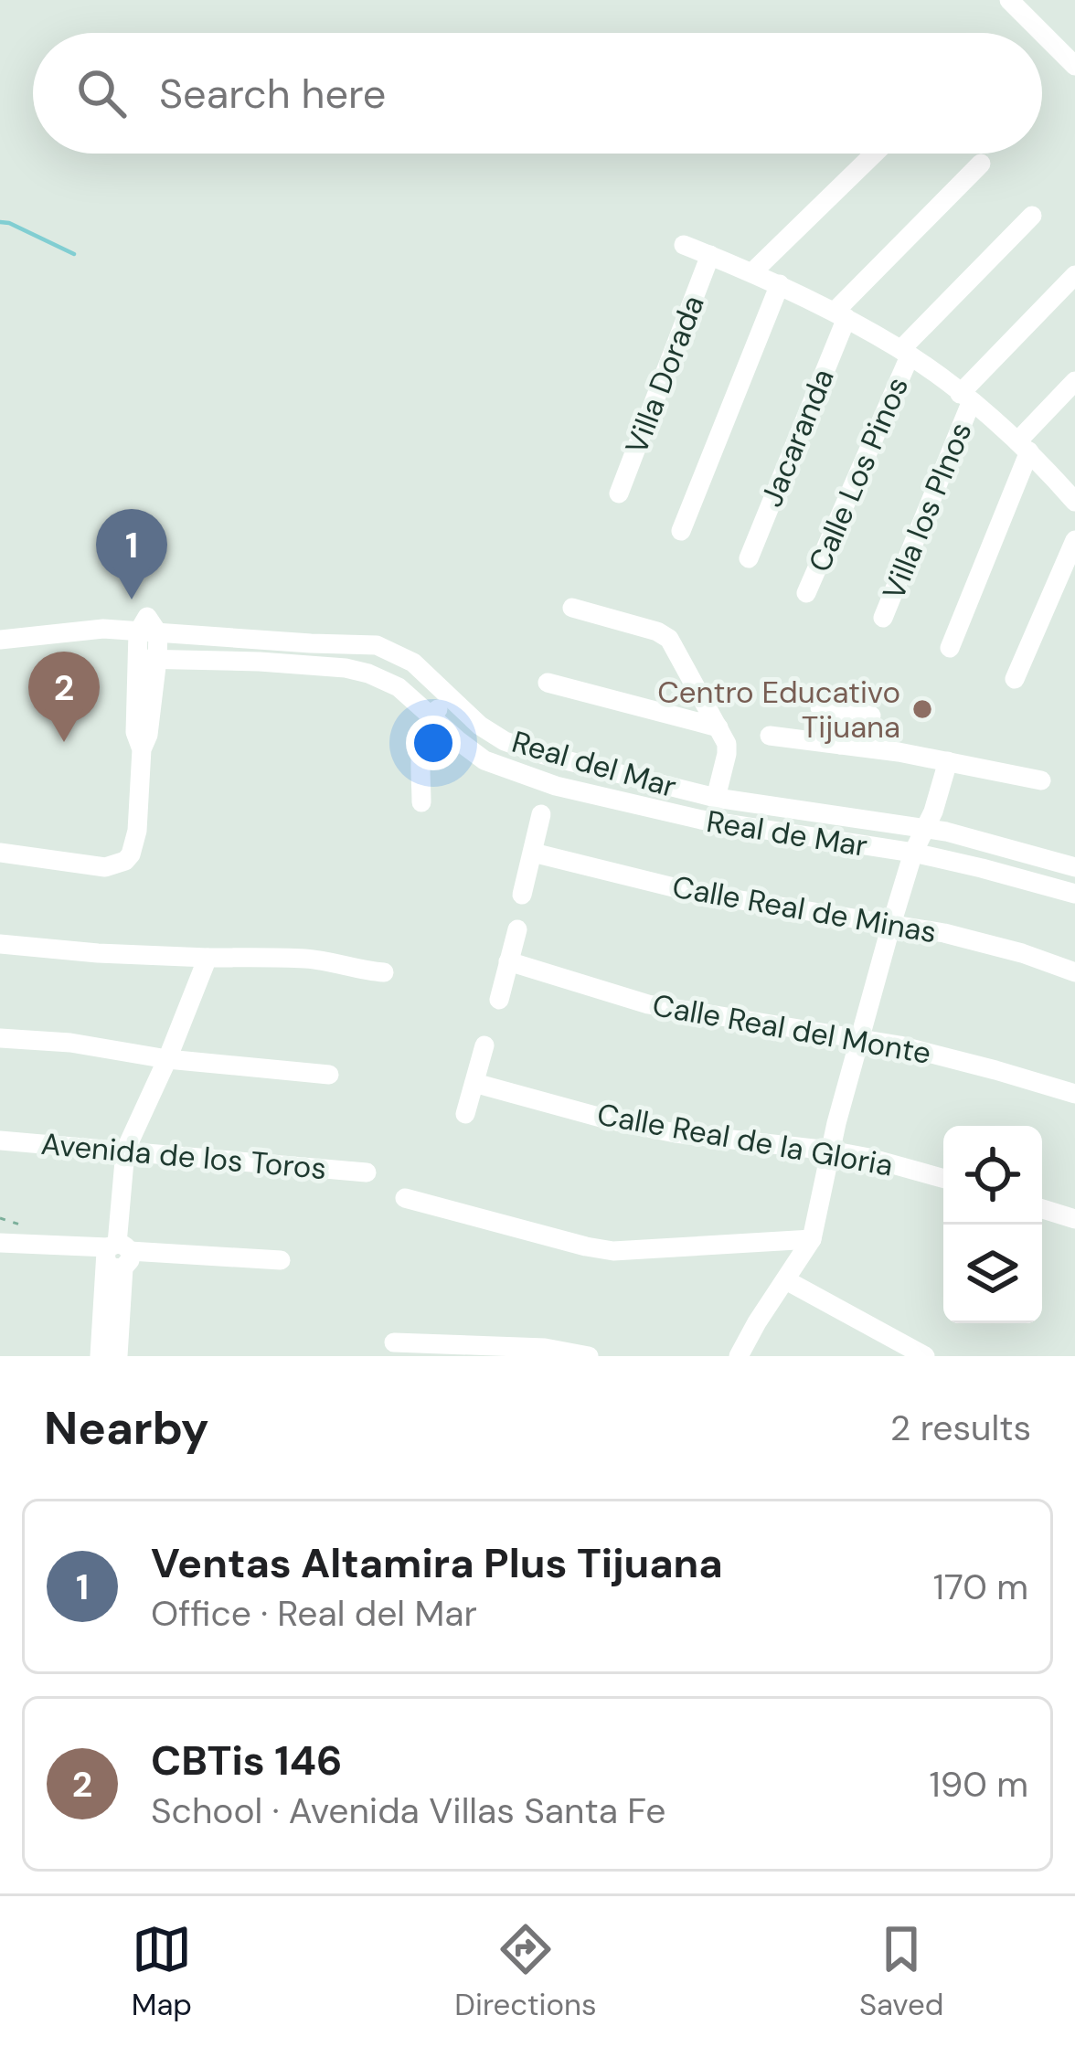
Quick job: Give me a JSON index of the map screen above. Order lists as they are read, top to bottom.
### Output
{
  "streets": {
    "street": [
      "Villa Dorada",
      "Jacaranda",
      "Calle Los Pinos",
      "Villa los PInos",
      "Real del Mar",
      "Real de Mar",
      "Calle Real de Minas",
      "Calle Real del Monte",
      "Calle Real de la Gloria",
      "Avenida de los Toros"
    ]
  },
  "places": ["Centro Educativo Tijuana"],
  "page": {
    "search": "Search here",
    "pins": ["1", "2"],
    "heading": ["Nearby", "2 results"],
    "list": [
      {
        "mark": "1",
        "name": "Ventas Altamira Plus Tijuana",
        "note": "Office · Real del Mar",
        "value": "170 m"
      },
      {
        "mark": "2",
        "name": "CBTis 146",
        "note": "School · Avenida Villas Santa Fe",
        "value": "190 m"
      }
    ],
    "nav": ["Map", "Directions", "Saved"]
  }
}
